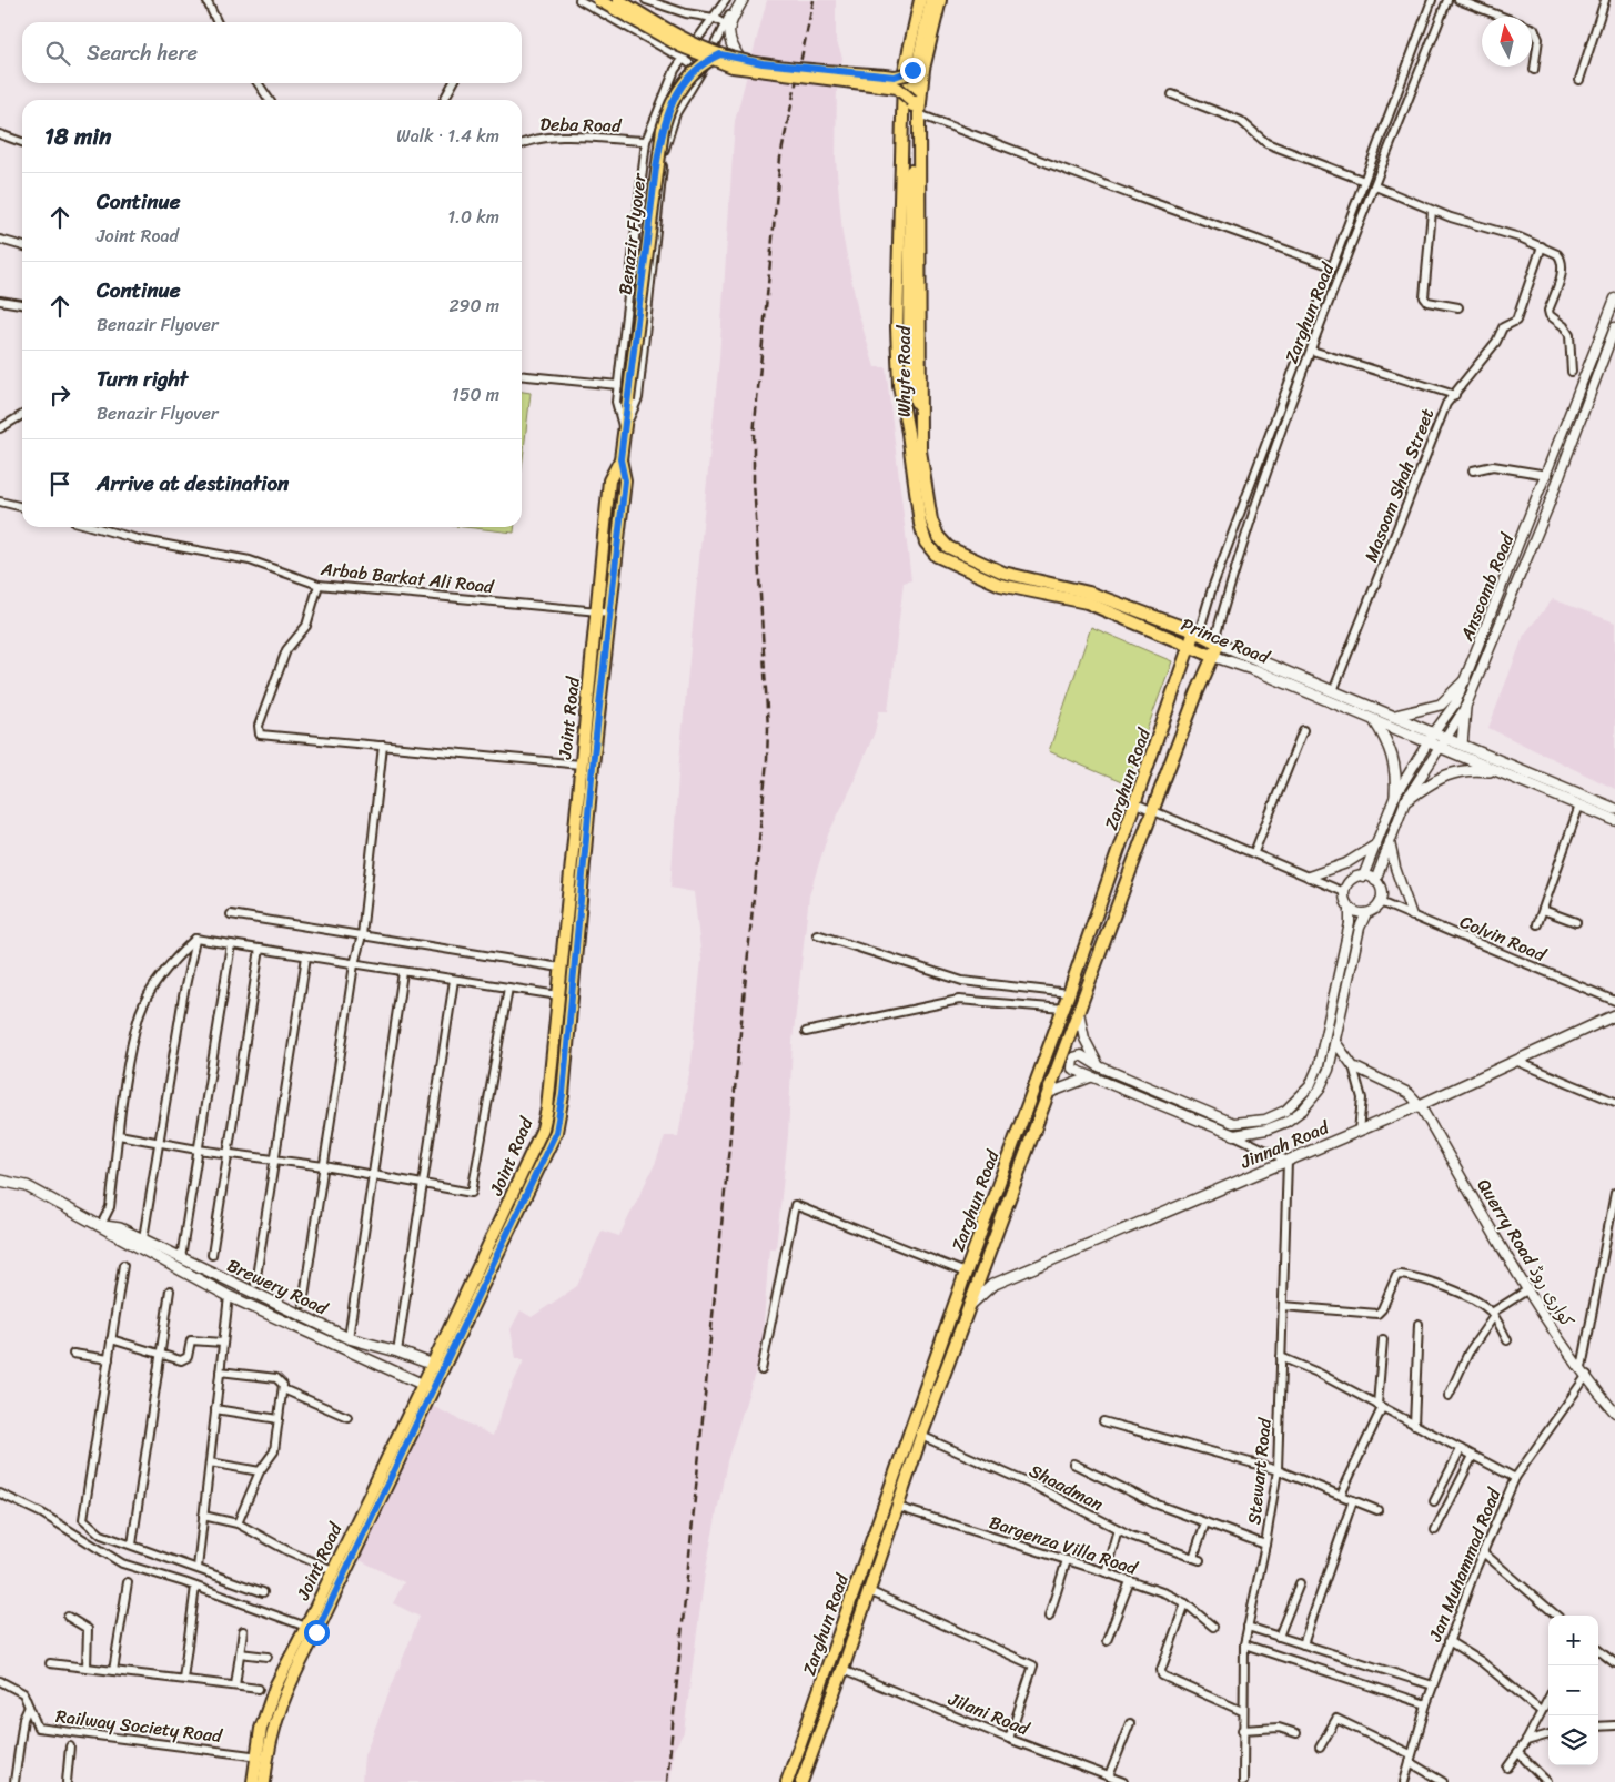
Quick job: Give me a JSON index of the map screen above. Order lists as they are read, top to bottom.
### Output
{
  "streets": {
    "main road": [
      "Benazir Flyover",
      "Zarghun Road",
      "Whyte Road",
      "Prince Road",
      "Joint Road",
      "Jinnah Road",
      "Brewery Road"
    ],
    "street": [
      "Deba Road",
      "Masoom Shah Street",
      "Arbab Barkat Ali Road",
      "Anscomb Road",
      "Colvin Road",
      "Querry Road کواری روڈ",
      "Stewart Road",
      "Shaadman",
      "Bargenza Villa Road",
      "Jan Muhammad Road",
      "Jilani Road",
      "Railway Society Road"
    ]
  },
  "crossings": [
    ["Benazir Flyover", "Joint Road"],
    ["Zarghun Road", "Prince Road"],
    ["Zarghun Road", "Jinnah Road"],
    ["Zarghun Road", "Shaadman"],
    ["Zarghun Road", "Bargenza Villa Road"],
    ["Zarghun Road", "Jilani Road"],
    ["Whyte Road", "Prince Road"],
    ["Masoom Shah Street", "Prince Road"],
    ["Arbab Barkat Ali Road", "Joint Road"],
    ["Anscomb Road", "Prince Road"],
    ["Anscomb Road", "Colvin Road"],
    ["Joint Road", "Brewery Road"],
    ["Joint Road", "Railway Society Road"],
    ["Jinnah Road", "Querry Road کواری روڈ"],
    ["Jinnah Road", "Stewart Road"],
    ["Querry Road کواری روڈ", "Jan Muhammad Road"]
  ],
  "north": "top",
  "page": {
    "search": "Search here",
    "heading": ["18 min", "Walk · 1.4 km"],
    "list": [
      ["Continue", "Joint Road", "1.0 km"],
      ["Continue", "Benazir Flyover", "290 m"],
      ["Turn right", "Benazir Flyover", "150 m"],
      "Arrive at destination"
    ],
    "map_buttons": ["+", "−"]
  }
}
